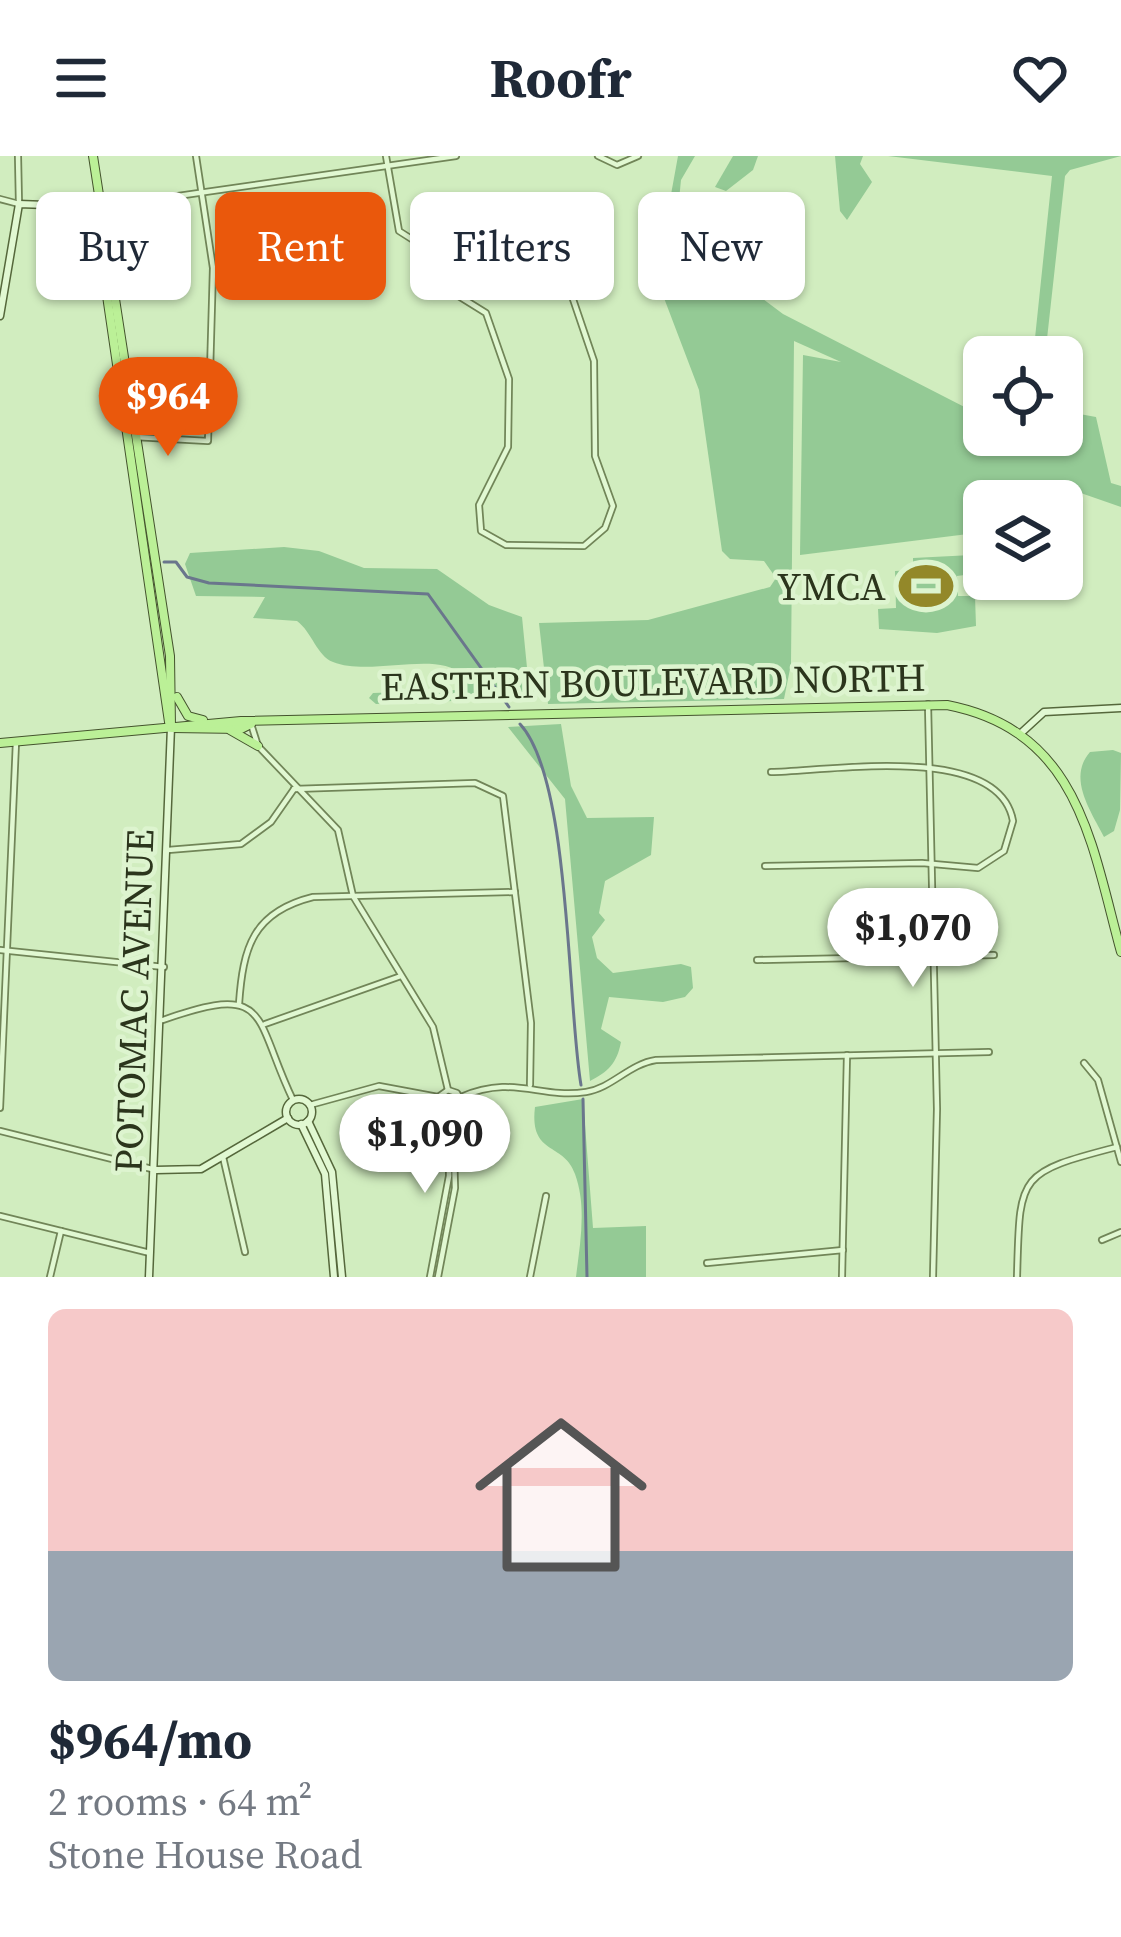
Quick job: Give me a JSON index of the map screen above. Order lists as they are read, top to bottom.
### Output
{
  "streets": {
    "main road": ["EASTERN BOULEVARD NORTH"],
    "street": ["POTOMAC AVENUE"]
  },
  "crossings": [
    ["EASTERN BOULEVARD NORTH", "POTOMAC AVENUE"]
  ],
  "places": {
    "sports": ["YMCA"]
  },
  "page": {
    "header": "Roofr",
    "chip": [
      "Buy",
      "Rent",
      "Filters",
      "New"
    ],
    "price": ["$964", "$1,070", "$1,090"],
    "list": [
      {
        "name": "$964/mo",
        "note": "2 rooms · 64 m² · Stone House Road"
      }
    ]
  }
}
